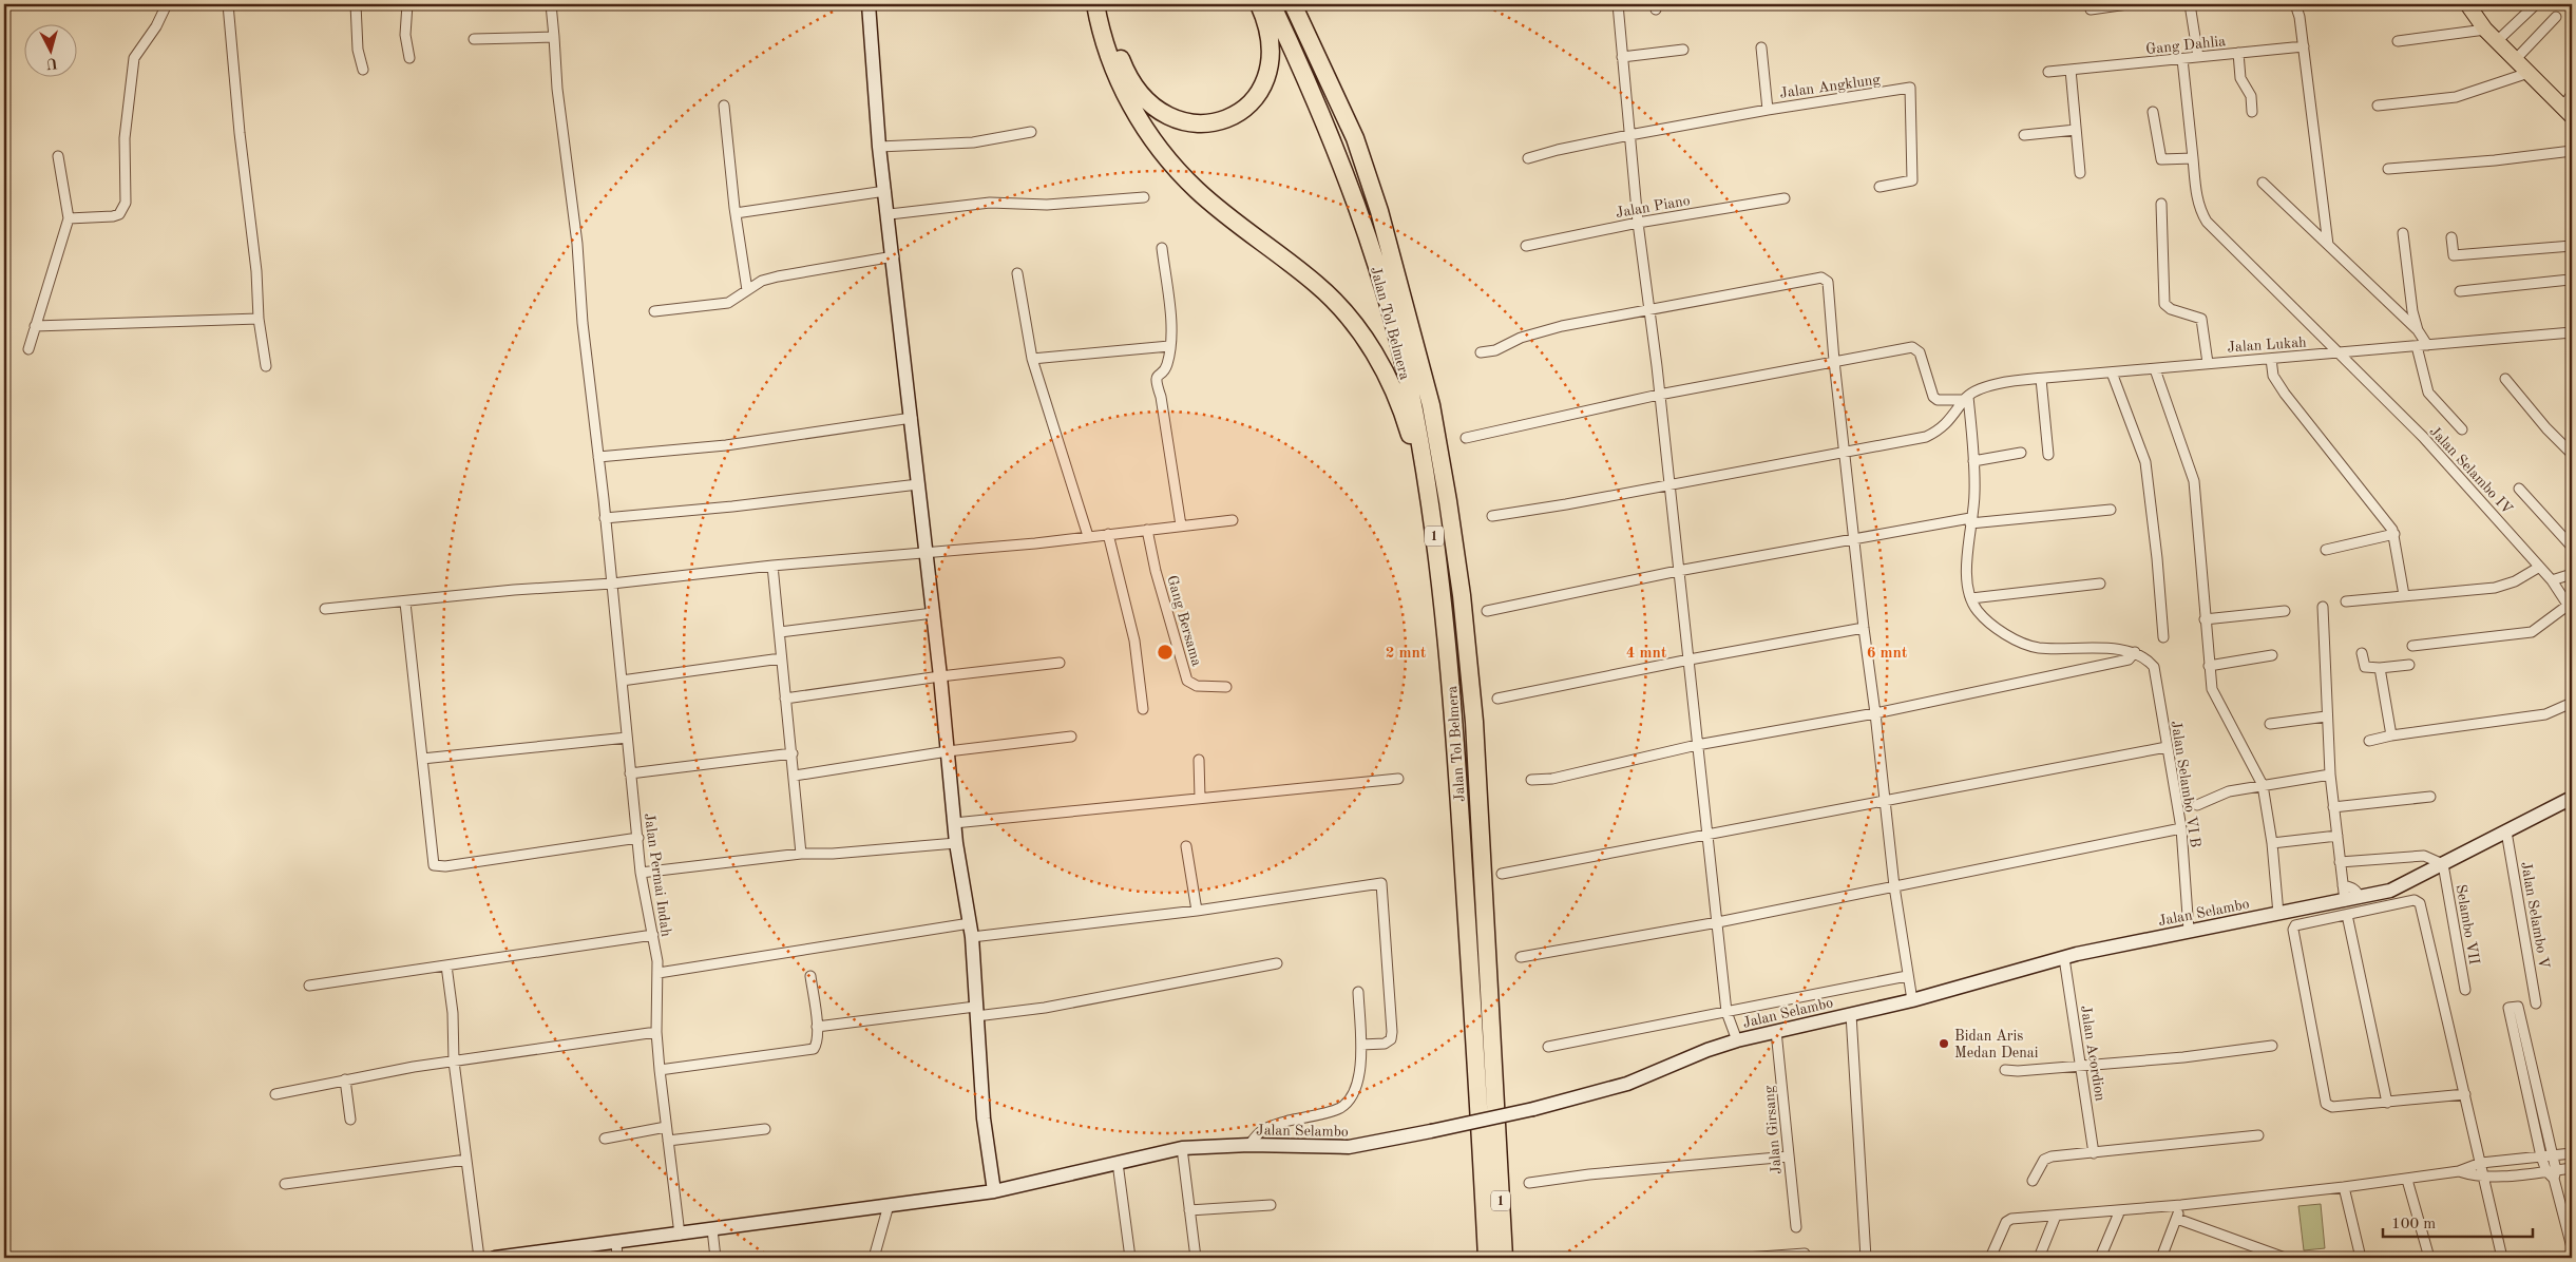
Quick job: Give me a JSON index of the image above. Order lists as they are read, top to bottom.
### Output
{
  "streets": {
    "highway": ["Jalan Tol Belmera", "1"],
    "street": [
      "Gang Dahlia",
      "Jalan Angklung",
      "Jalan Piano",
      "Jalan Lukah",
      "Jalan Selambo IV",
      "Gang Bersama",
      "Jalan Selambo VI B",
      "Jalan Permai Indah",
      "Jalan Selambo",
      "Jalan Selambo V",
      "Selambo VII",
      "Jalan Acordion",
      "Jalan Girsang"
    ]
  },
  "crossings": [
    ["Gang Dahlia", "Jalan Selambo IV"],
    ["Jalan Lukah", "Jalan Selambo IV"],
    ["Jalan Selambo VI B", "Jalan Selambo"],
    ["Jalan Permai Indah", "Jalan Selambo"],
    ["Jalan Selambo", "Jalan Selambo V"],
    ["Jalan Selambo", "Selambo VII"],
    ["Jalan Selambo", "Jalan Acordion"],
    ["Jalan Selambo", "Jalan Girsang"]
  ],
  "places": ["Bidan Aris Medan Denai"],
  "scale_bar": "100 m",
  "north": "bottom",
  "rings": ["2 mnt", "4 mnt", "6 mnt"]
}
